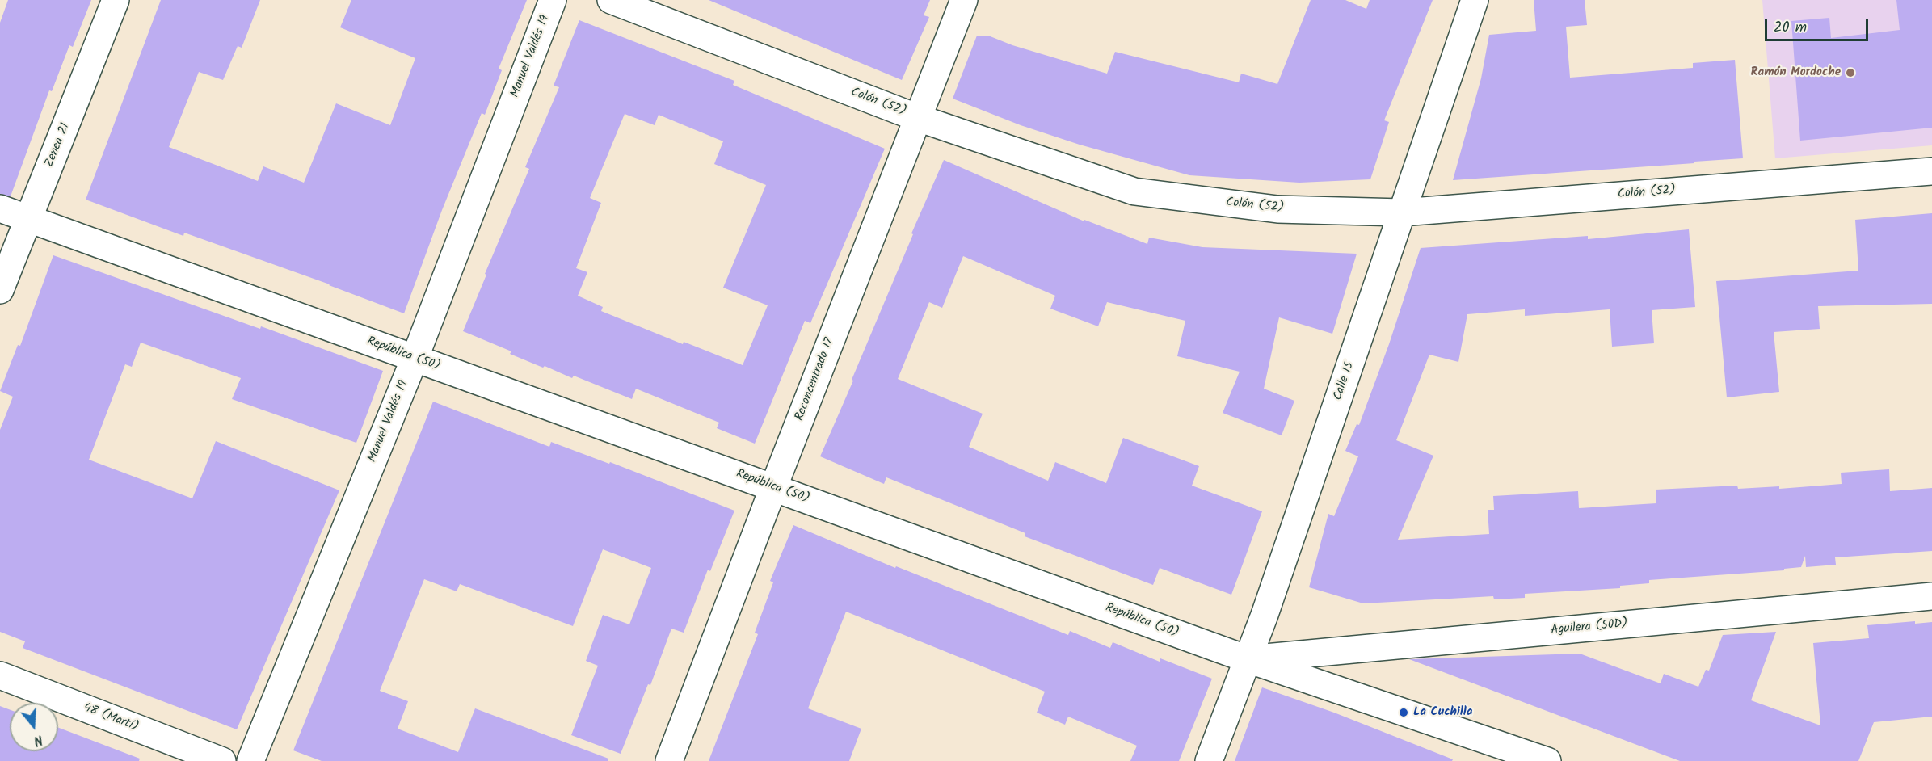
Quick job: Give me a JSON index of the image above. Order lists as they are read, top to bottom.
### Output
{
  "streets": {
    "street": [
      "Manuel Valdés 19",
      "Colón (52)",
      "Zenea 21",
      "República (50)",
      "Reconcentrado 17",
      "Calle 15",
      "Aguilera (50D)",
      "48 (Martí)"
    ]
  },
  "crossings": [
    ["Manuel Valdés 19", "República (50)"],
    ["Colón (52)", "Reconcentrado 17"],
    ["Colón (52)", "Calle 15"],
    ["Zenea 21", "República (50)"],
    ["República (50)", "Reconcentrado 17"],
    ["República (50)", "Calle 15"],
    ["República (50)", "Aguilera (50D)"],
    ["Calle 15", "Aguilera (50D)"]
  ],
  "places": ["Ramón Mordoche", "La Cuchilla"],
  "scale_bar": "20 m",
  "north": "bottom"
}
